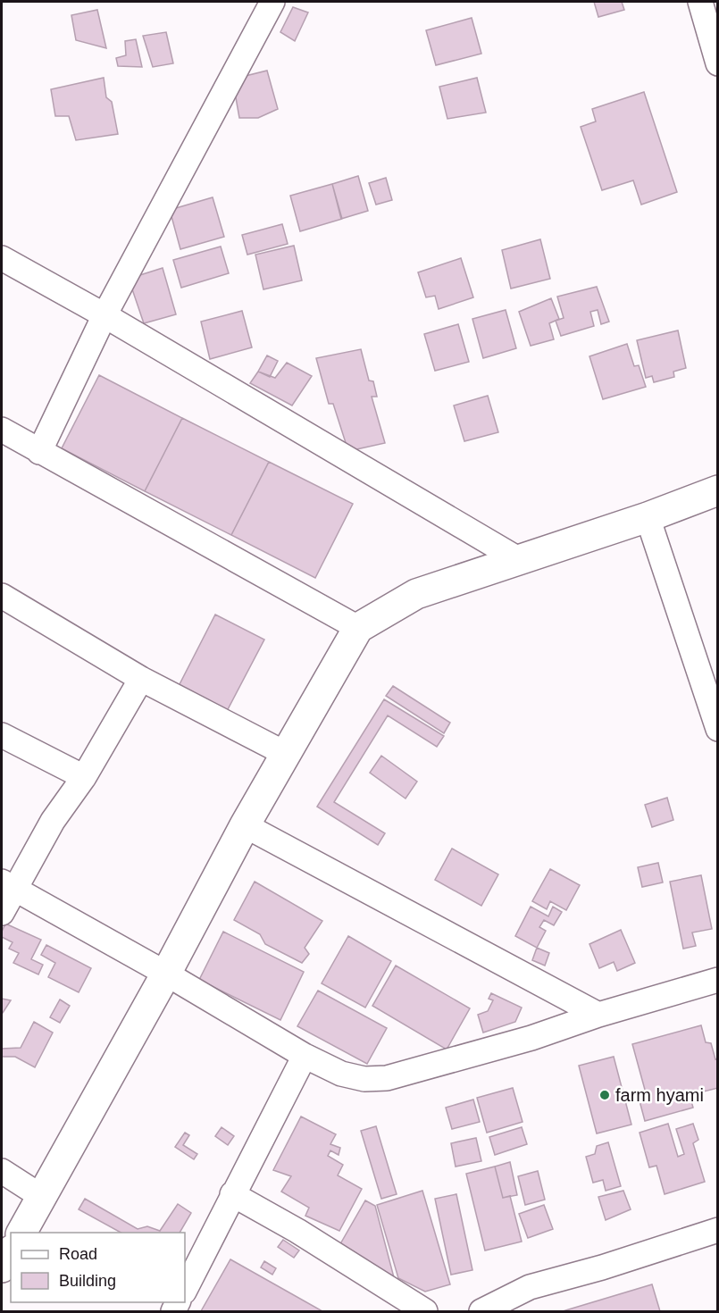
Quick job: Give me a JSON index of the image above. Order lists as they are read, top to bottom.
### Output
{
  "places": ["farm hyami"],
  "legend": ["Road", "Building"]
}
